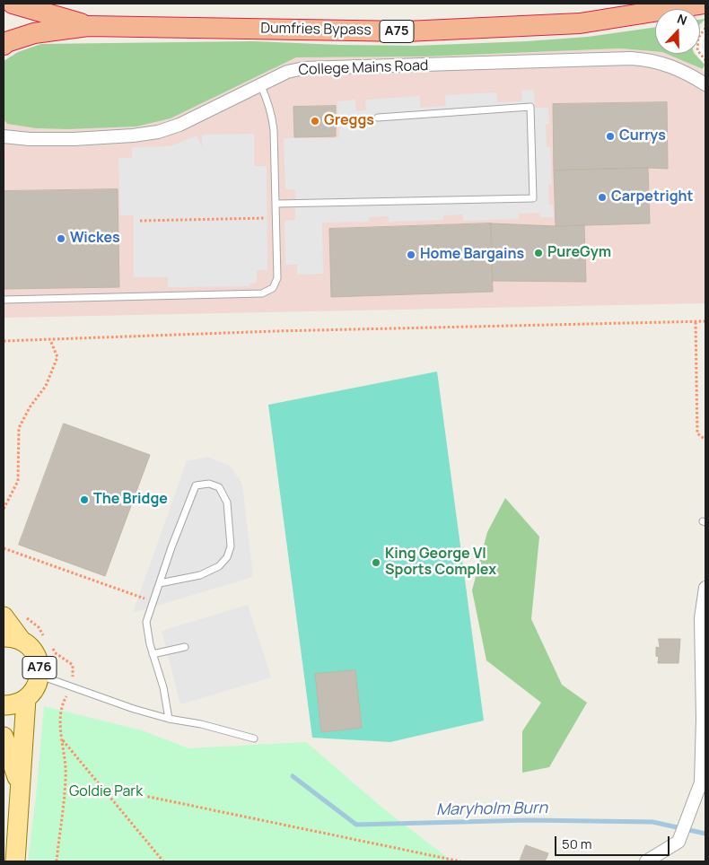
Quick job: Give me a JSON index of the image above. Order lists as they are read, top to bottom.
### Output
{
  "streets": {
    "highway": ["Dumfries Bypass", "A75"],
    "main road": ["A76"],
    "street": ["College Mains Road"]
  },
  "water": ["Maryholm Burn"],
  "parks": ["Goldie Park"],
  "places": [
    "Greggs",
    "Currys",
    "Carpetright",
    "Wickes",
    "PureGym",
    "Home Bargains",
    "The Bridge",
    "King George VI Sports Complex"
  ],
  "scale_bar": "50 m",
  "north": "top"
}
